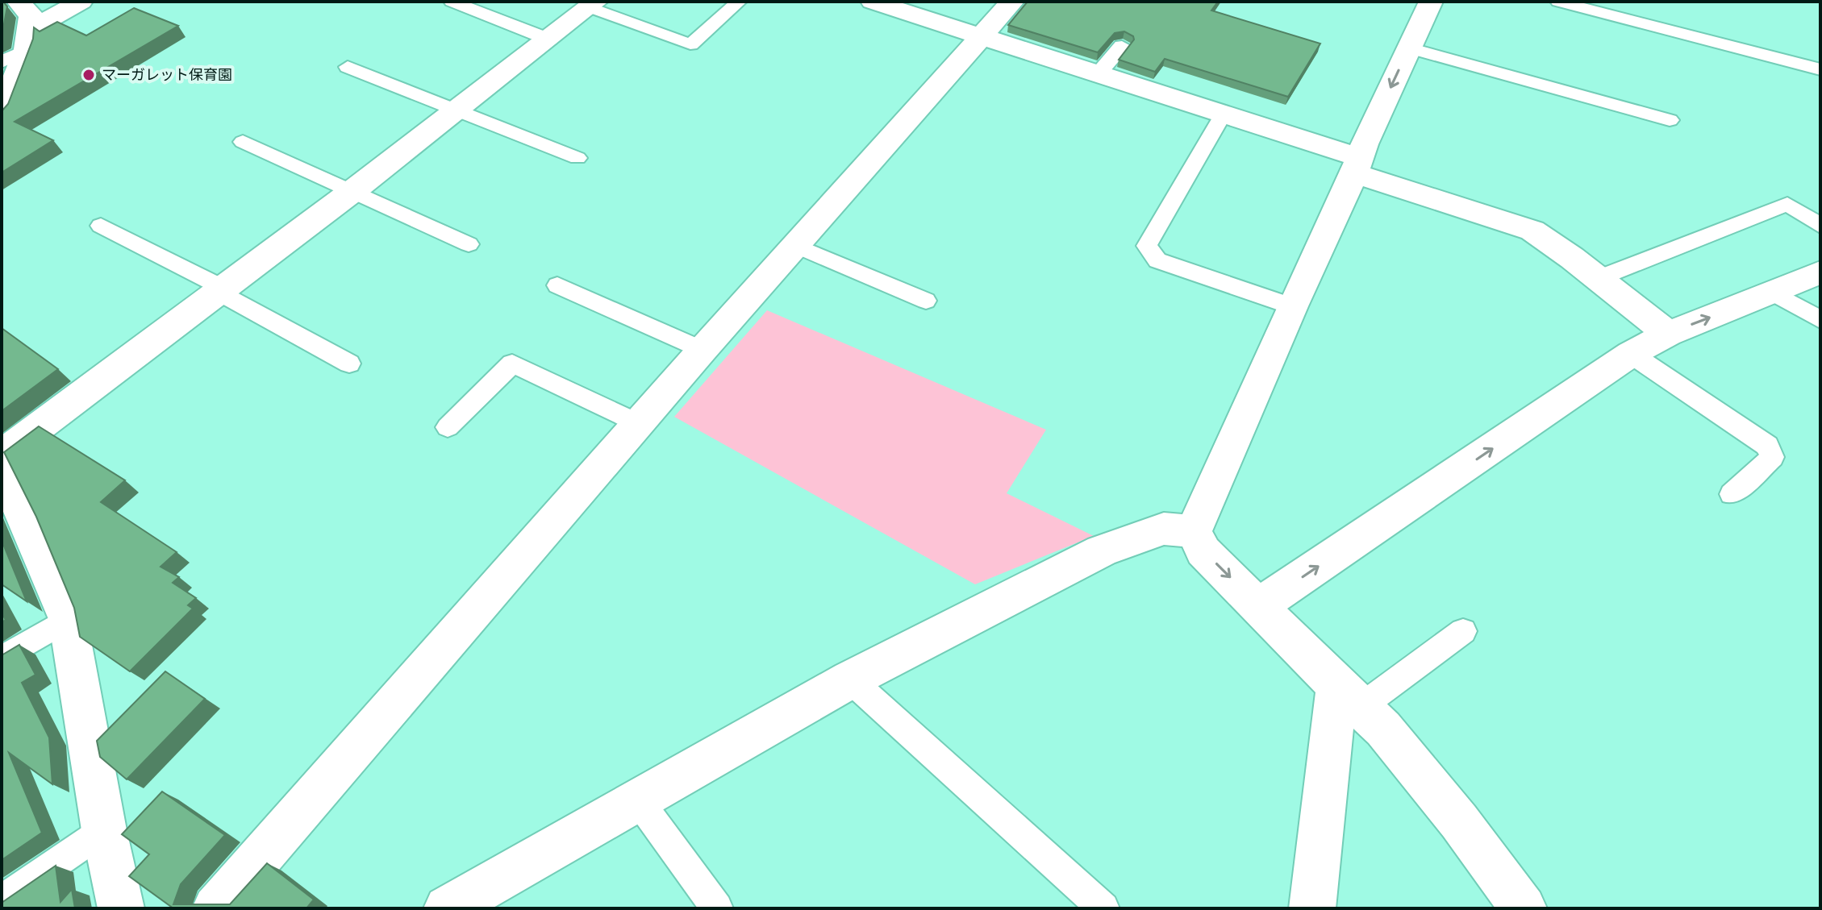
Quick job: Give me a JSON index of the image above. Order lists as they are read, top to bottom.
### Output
{
  "places": ["マーガレット保育園"]
}
